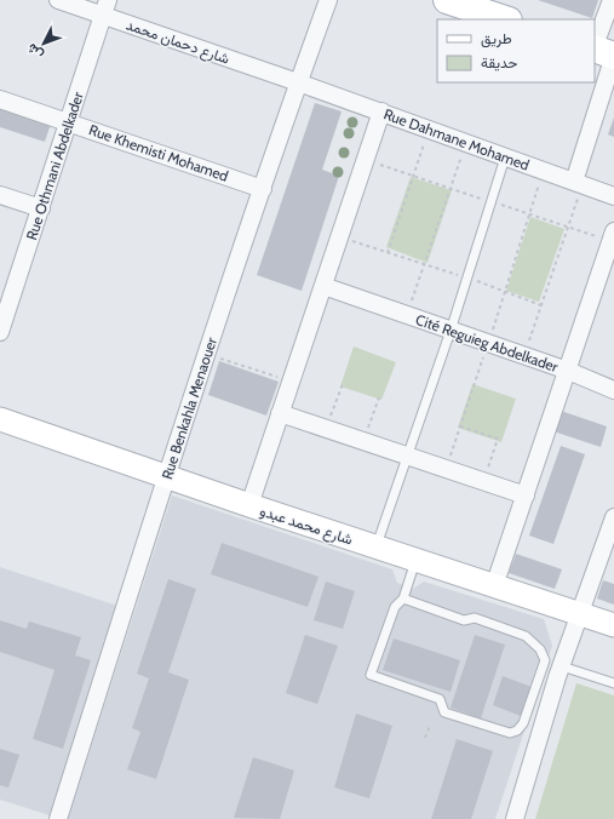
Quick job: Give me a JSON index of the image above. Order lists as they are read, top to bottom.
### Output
{
  "streets": {
    "street": [
      "شارع دحمان محمد",
      "Rue Dahmane Mohamed",
      "Rue Khemisti Mohamed",
      "Rue Othmani Abdelkader",
      "Cité Reguieg Abdelkader",
      "Rue Benkahla Menaouer",
      "شارع محمد عبدو"
    ]
  },
  "crossings": [
    ["شارع دحمان محمد", "Rue Dahmane Mohamed"],
    ["شارع دحمان محمد", "Rue Othmani Abdelkader"],
    ["شارع دحمان محمد", "Rue Benkahla Menaouer"],
    ["Rue Dahmane Mohamed", "Rue Benkahla Menaouer"],
    ["Rue Khemisti Mohamed", "Rue Othmani Abdelkader"],
    ["Rue Khemisti Mohamed", "Rue Benkahla Menaouer"],
    ["Rue Benkahla Menaouer", "شارع محمد عبدو"]
  ],
  "legend": ["طريق", "حديقة"],
  "north": "bottom left"
}
